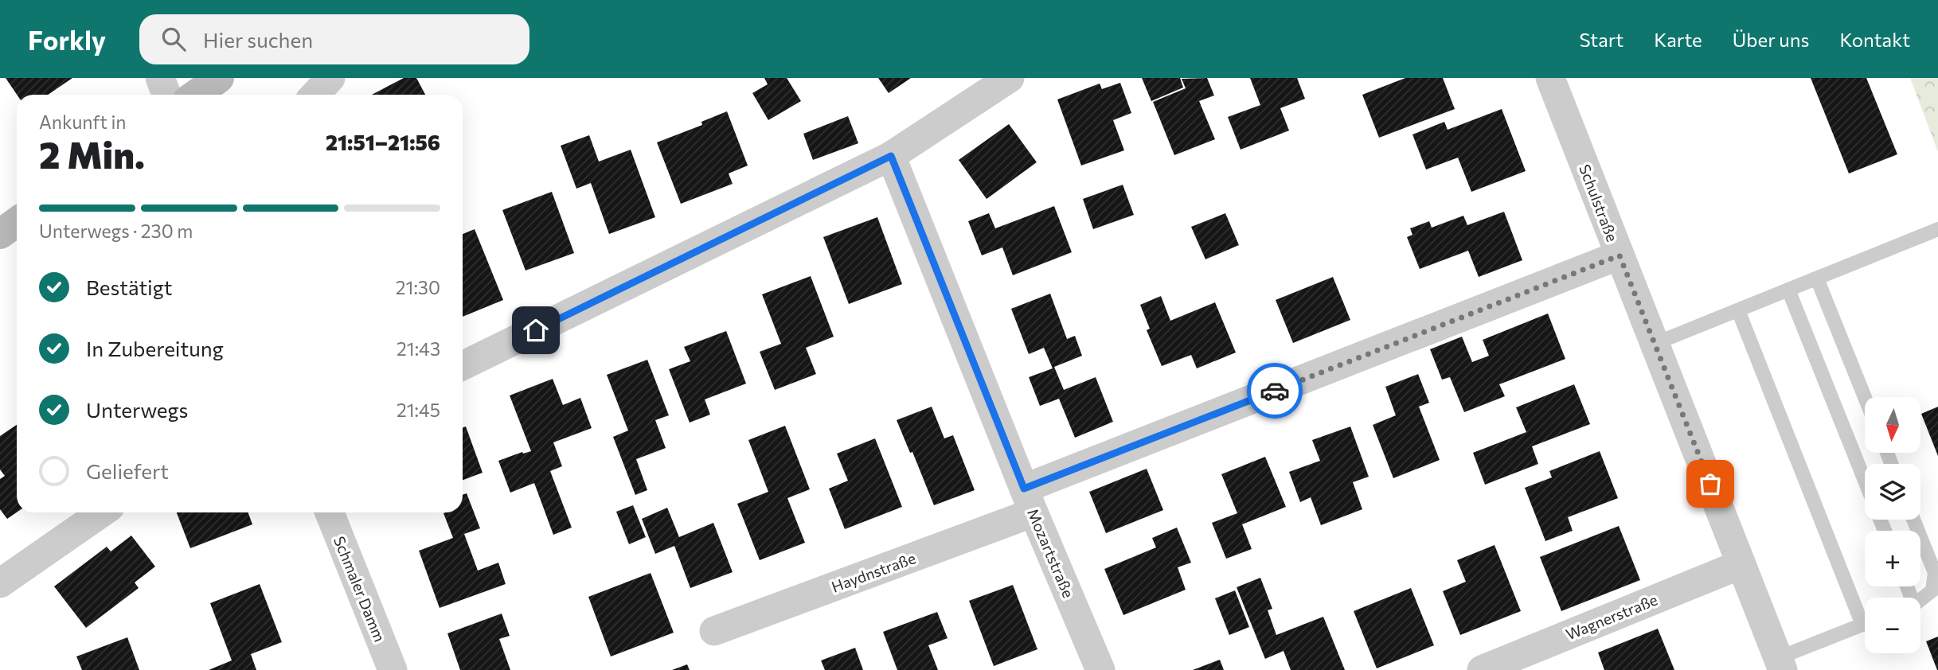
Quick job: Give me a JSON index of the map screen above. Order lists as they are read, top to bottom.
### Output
{
  "streets": {
    "street": [
      "Schulstraße",
      "Mozartstraße",
      "Haydnstraße",
      "Schmaler Damm",
      "Wagnerstraße"
    ]
  },
  "crossings": [
    ["Schulstraße", "Haydnstraße"],
    ["Schulstraße", "Wagnerstraße"],
    ["Mozartstraße", "Haydnstraße"]
  ],
  "north": "bottom",
  "page": {
    "header": "Forkly",
    "search": "Hier suchen",
    "nav": [
      "Start",
      "Karte",
      "Über uns",
      "Kontakt"
    ],
    "heading": ["2 Min.", "Ankunft in", "21:51–21:56"],
    "bar": "Unterwegs · 230 m",
    "list": [
      ["Bestätigt", "21:30"],
      ["In Zubereitung", "21:43"],
      ["Unterwegs", "21:45"],
      "Geliefert"
    ],
    "map_buttons": ["+", "−"]
  }
}
